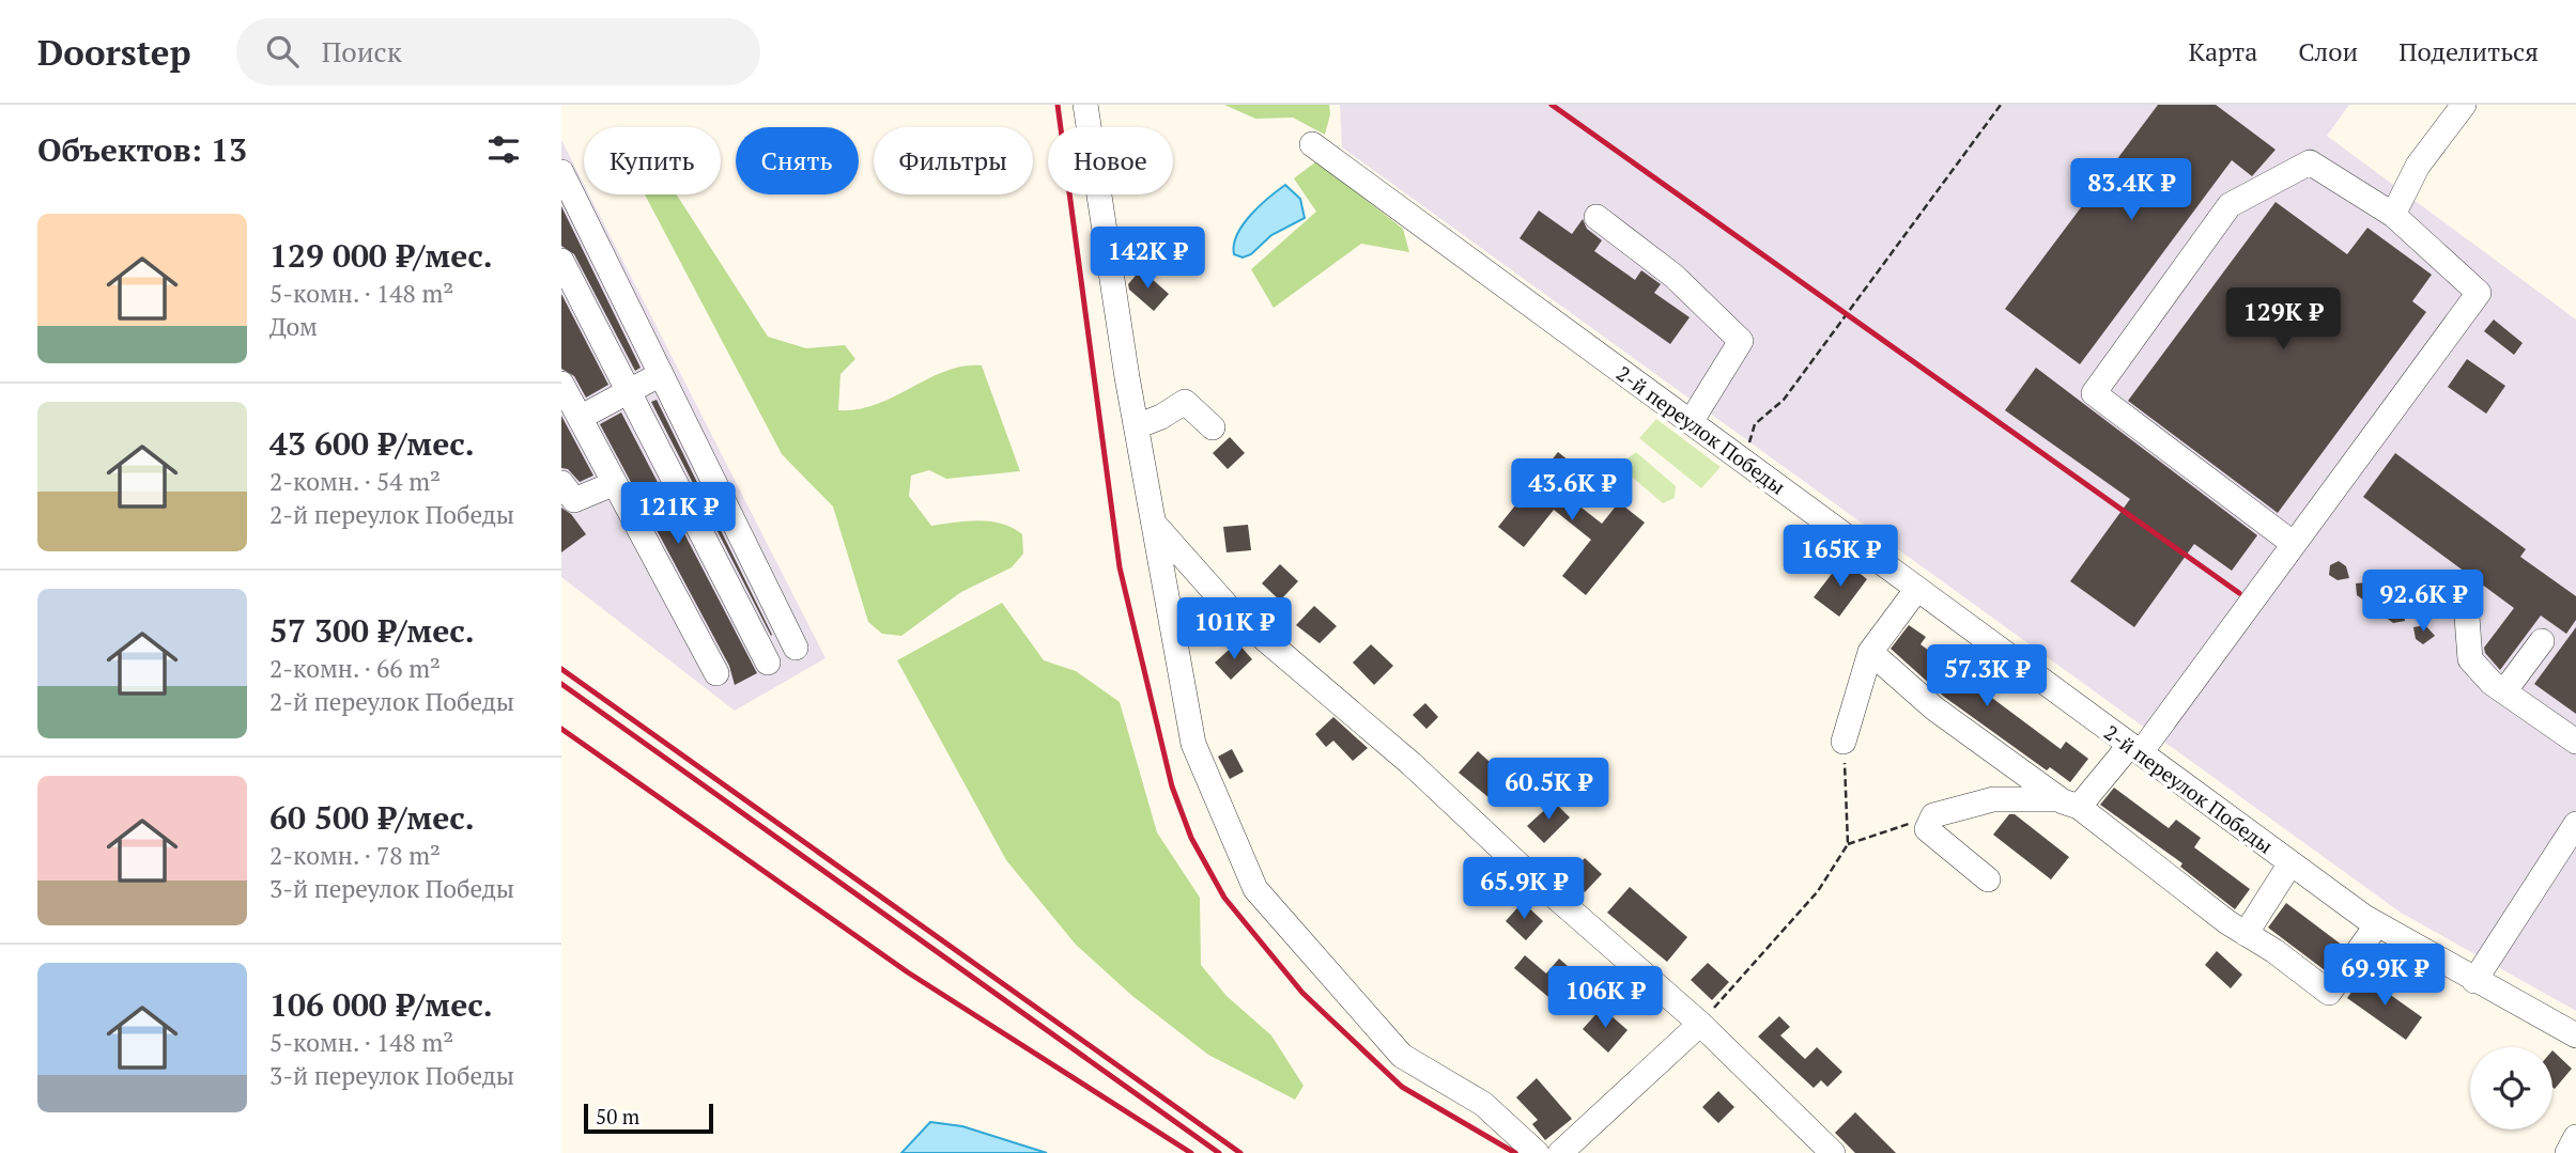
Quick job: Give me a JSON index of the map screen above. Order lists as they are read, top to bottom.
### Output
{
  "streets": {
    "street": ["2-й переулок Победы"]
  },
  "scale_bar": "50 m",
  "page": {
    "header": "Doorstep",
    "search": "Поиск",
    "nav": ["Карта", "Слои", "Поделиться"],
    "heading": "Объектов: 13",
    "chip": [
      "Купить",
      "Снять",
      "Фильтры",
      "Новое"
    ],
    "price": [
      "83.4K ₽",
      "142K ₽",
      "129K ₽",
      "43.6K ₽",
      "121K ₽",
      "165K ₽",
      "92.6K ₽",
      "101K ₽",
      "57.3K ₽",
      "60.5K ₽",
      "65.9K ₽",
      "69.9K ₽",
      "106K ₽"
    ],
    "list": [
      {
        "name": "129 000 ₽/мес.",
        "note": "5-комн. · 148 m² · Дом"
      },
      {
        "name": "43 600 ₽/мес.",
        "note": "2-комн. · 54 m² · 2-й переулок Победы"
      },
      {
        "name": "57 300 ₽/мес.",
        "note": "2-комн. · 66 m² · 2-й переулок Победы"
      },
      {
        "name": "60 500 ₽/мес.",
        "note": "2-комн. · 78 m² · 3-й переулок Победы"
      },
      {
        "name": "106 000 ₽/мес.",
        "note": "5-комн. · 148 m² · 3-й переулок Победы"
      }
    ],
    "scale": "50 m"
  }
}
